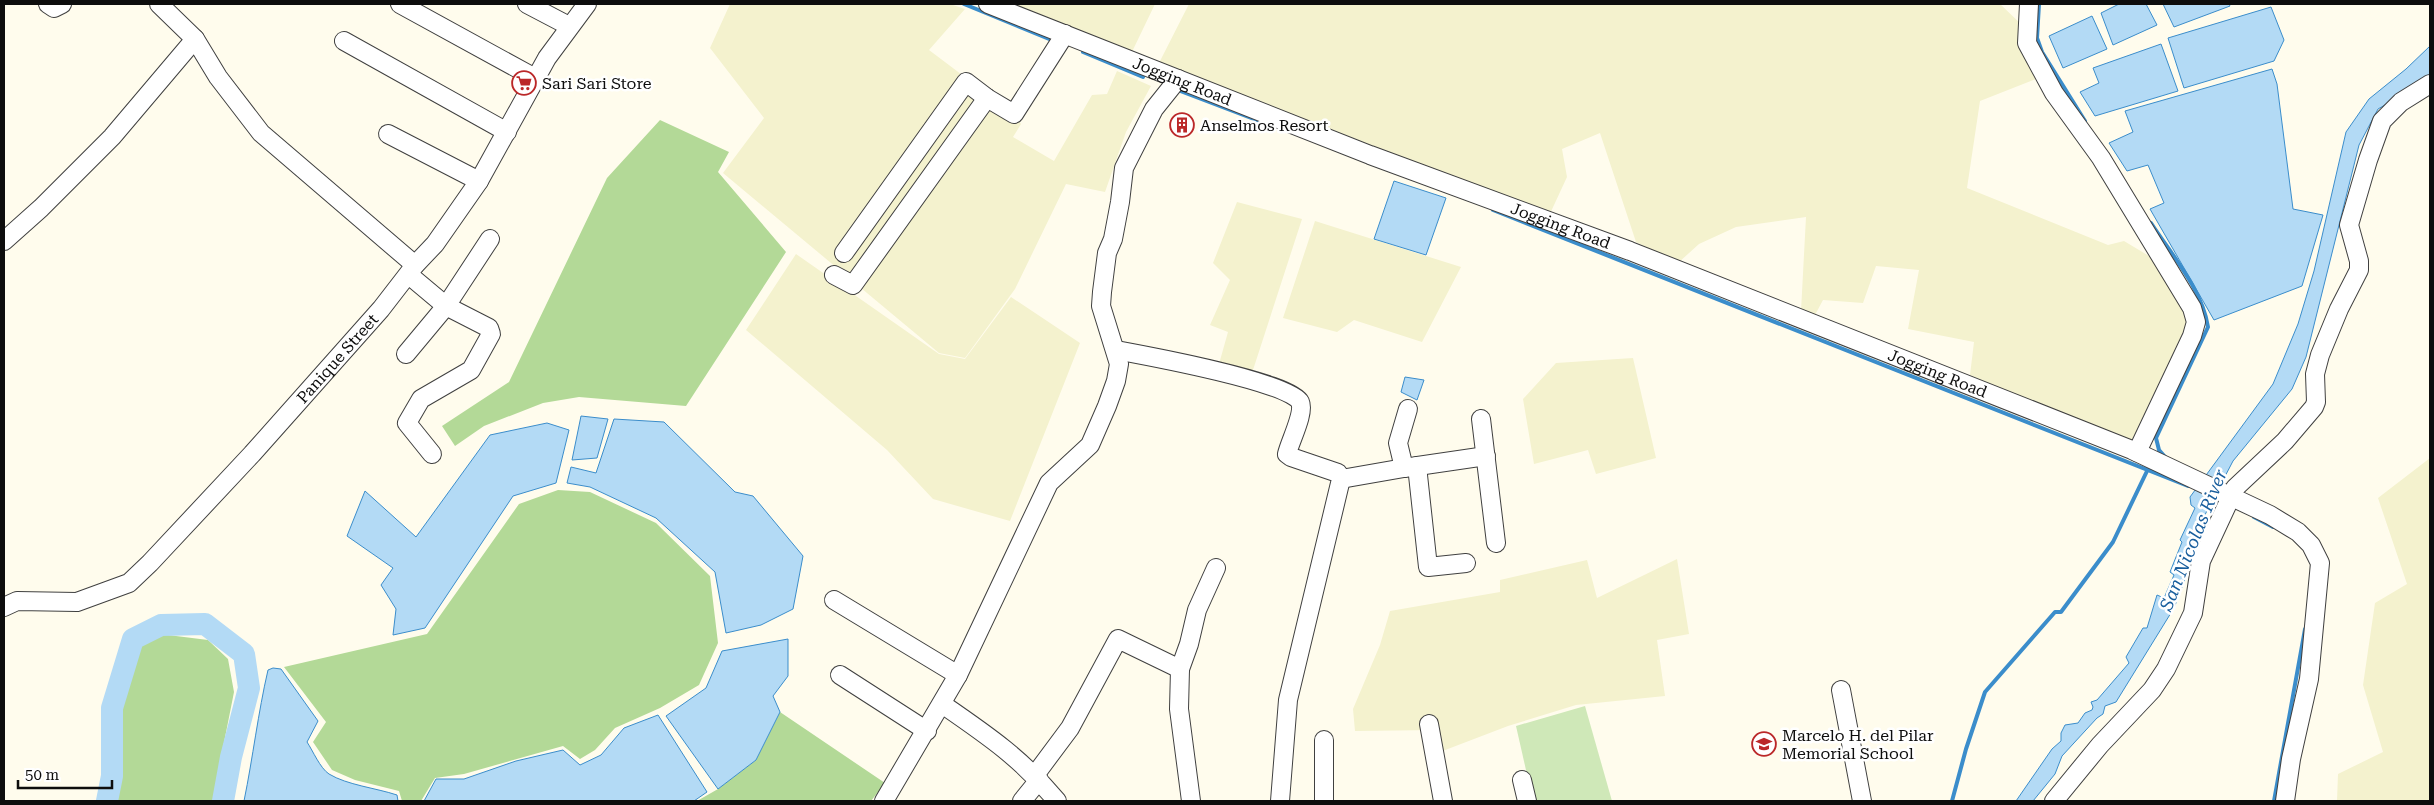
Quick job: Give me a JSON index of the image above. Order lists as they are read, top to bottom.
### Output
{
  "streets": {
    "street": ["Jogging Road", "Panique Street"]
  },
  "water": ["San Nicolas River"],
  "places": {
    "supermarket": ["Sari Sari Store"],
    "building": ["Anselmos Resort"],
    "school or university": ["Marcelo H. del Pilar Memorial School"]
  },
  "scale_bar": "50 m"
}
